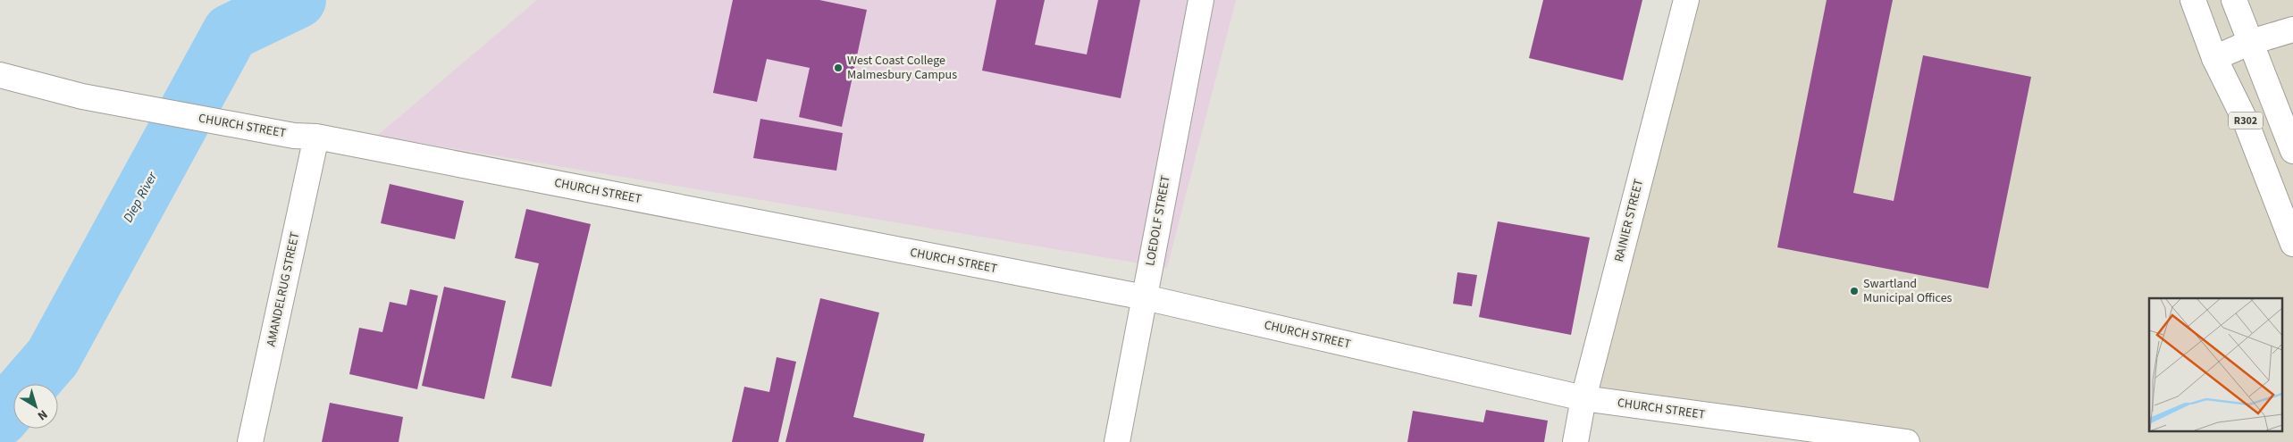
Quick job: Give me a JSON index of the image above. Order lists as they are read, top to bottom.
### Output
{
  "streets": {
    "street": [
      "R302",
      "CHURCH STREET",
      "LOEDOLF STREET",
      "RAINIER STREET",
      "AMANDELRUG STREET"
    ]
  },
  "crossings": [
    ["CHURCH STREET", "LOEDOLF STREET"],
    ["CHURCH STREET", "RAINIER STREET"],
    ["CHURCH STREET", "AMANDELRUG STREET"]
  ],
  "water": ["Diep River"],
  "places": ["West Coast College Malmesbury Campus", "Swartland Municipal Offices"],
  "north": "bottom right"
}
